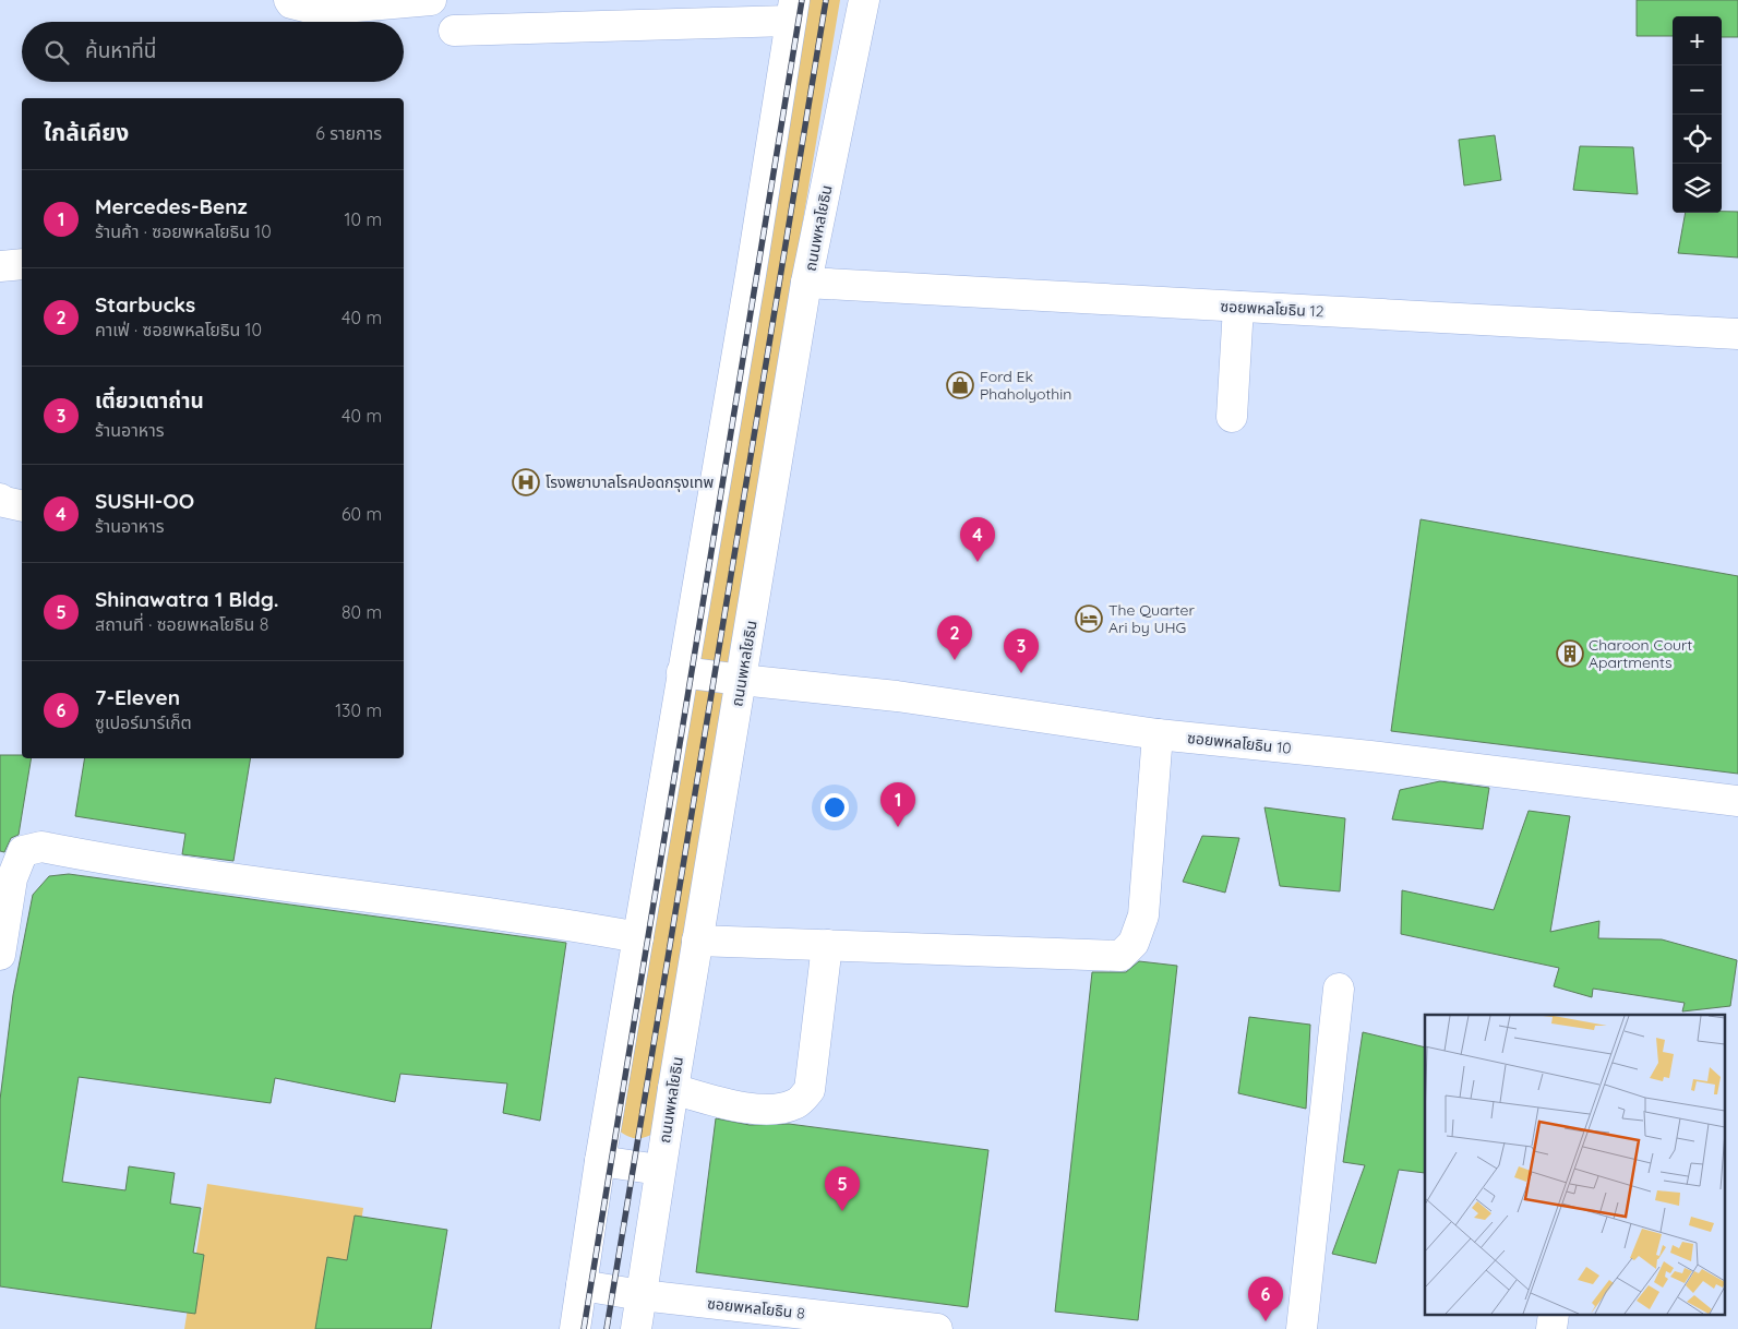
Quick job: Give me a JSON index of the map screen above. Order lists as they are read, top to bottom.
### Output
{
  "streets": {
    "street": [
      "ถนนพหลโยธิน",
      "ซอยพหลโยธิน 12",
      "ซอยพหลโยธิน 10",
      "ซอยพหลโยธิน 8"
    ]
  },
  "crossings": [
    ["ถนนพหลโยธิน", "ซอยพหลโยธิน 12"],
    ["ถนนพหลโยธิน", "ซอยพหลโยธิน 10"],
    ["ถนนพหลโยธิน", "ซอยพหลโยธิน 8"]
  ],
  "places": {
    "shop": ["Ford Ek Phaholyothin"],
    "hospital": ["โรงพยาบาลโรคปอดกรุงเทพ"],
    "hotel": ["The Quarter Ari by UHG"],
    "building": ["Charoon Court Apartments"]
  },
  "page": {
    "map_buttons": ["+", "−"],
    "search": "ค้นหาที่นี่",
    "heading": ["ใกล้เคียง", "6 รายการ"],
    "list": [
      {
        "mark": "1",
        "name": "Mercedes-Benz",
        "note": "ร้านค้า · ซอยพหลโยธิน 10",
        "value": "10 m"
      },
      {
        "mark": "2",
        "name": "Starbucks",
        "note": "คาเฟ่ · ซอยพหลโยธิน 10",
        "value": "40 m"
      },
      {
        "mark": "3",
        "name": "เตี๋ยวเตาถ่าน",
        "note": "ร้านอาหาร",
        "value": "40 m"
      },
      {
        "mark": "4",
        "name": "SUSHI-OO",
        "note": "ร้านอาหาร",
        "value": "60 m"
      },
      {
        "mark": "5",
        "name": "Shinawatra 1 Bldg.",
        "note": "สถานที่ · ซอยพหลโยธิน 8",
        "value": "80 m"
      },
      {
        "mark": "6",
        "name": "7-Eleven",
        "note": "ซูเปอร์มาร์เก็ต",
        "value": "130 m"
      }
    ],
    "pins": [
      "4",
      "2",
      "3",
      "1",
      "5",
      "6"
    ]
  }
}
